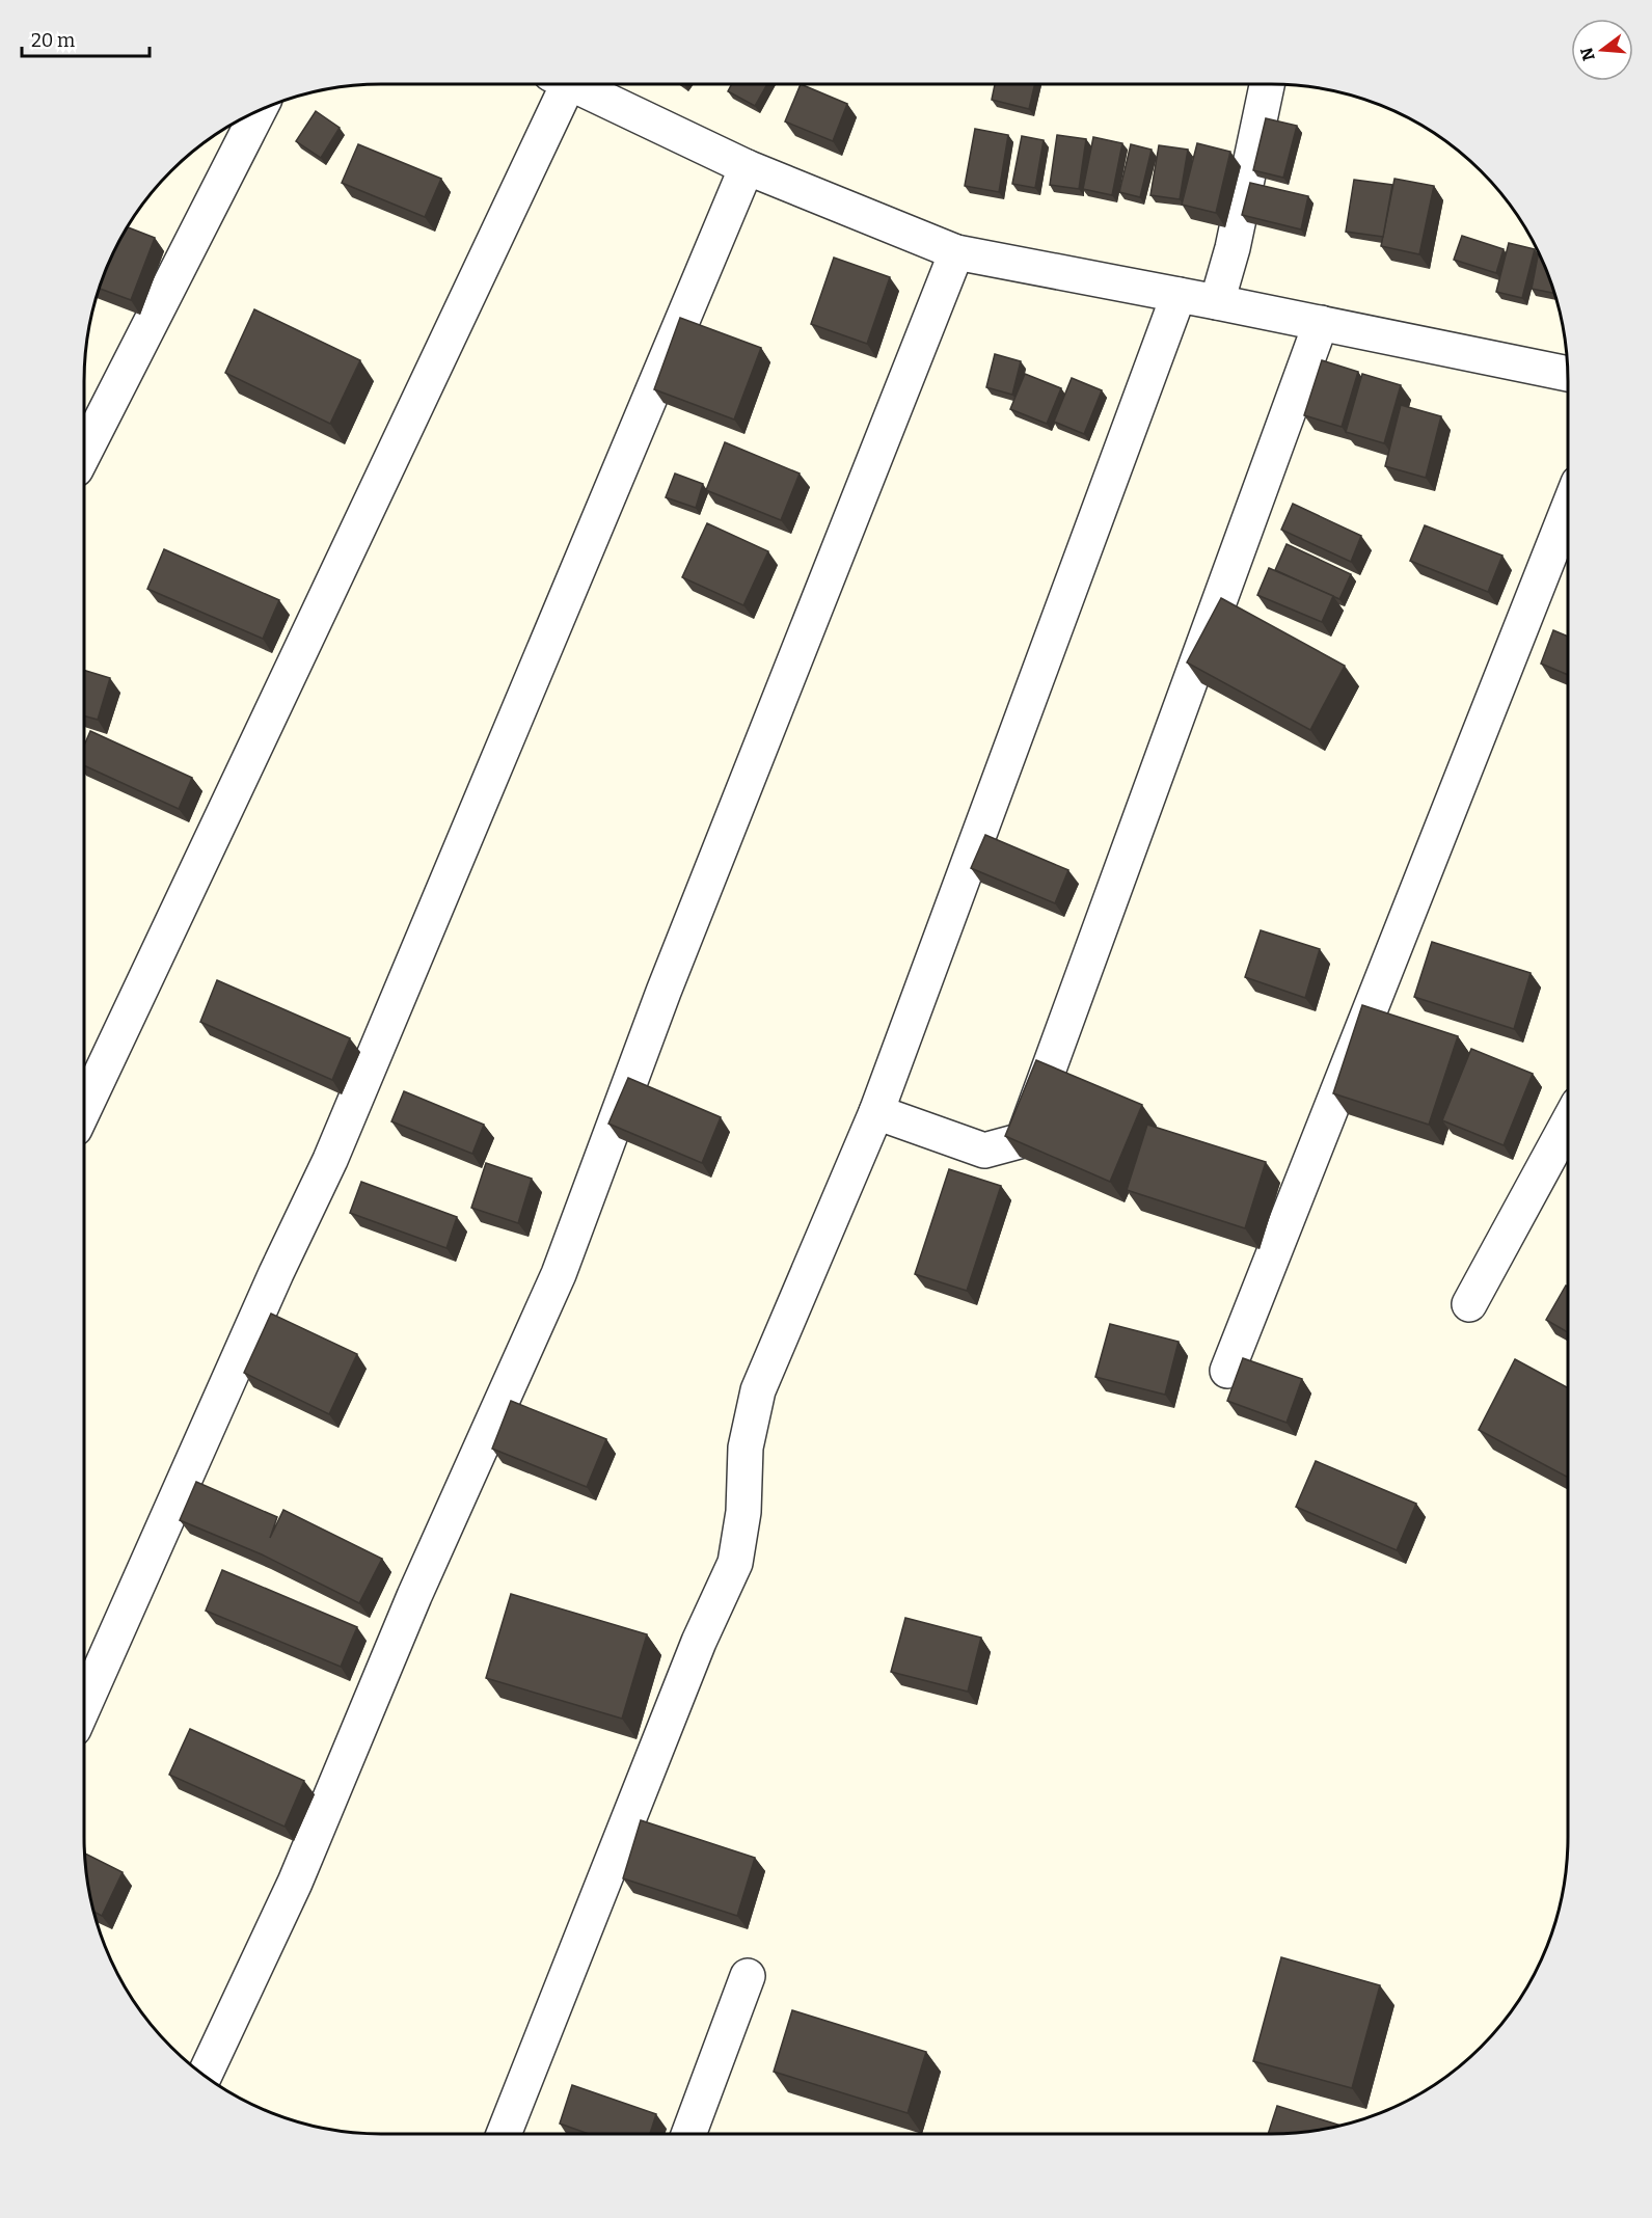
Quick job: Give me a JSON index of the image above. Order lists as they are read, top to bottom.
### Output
{
  "scale_bar": "20 m",
  "north": "left"
}
